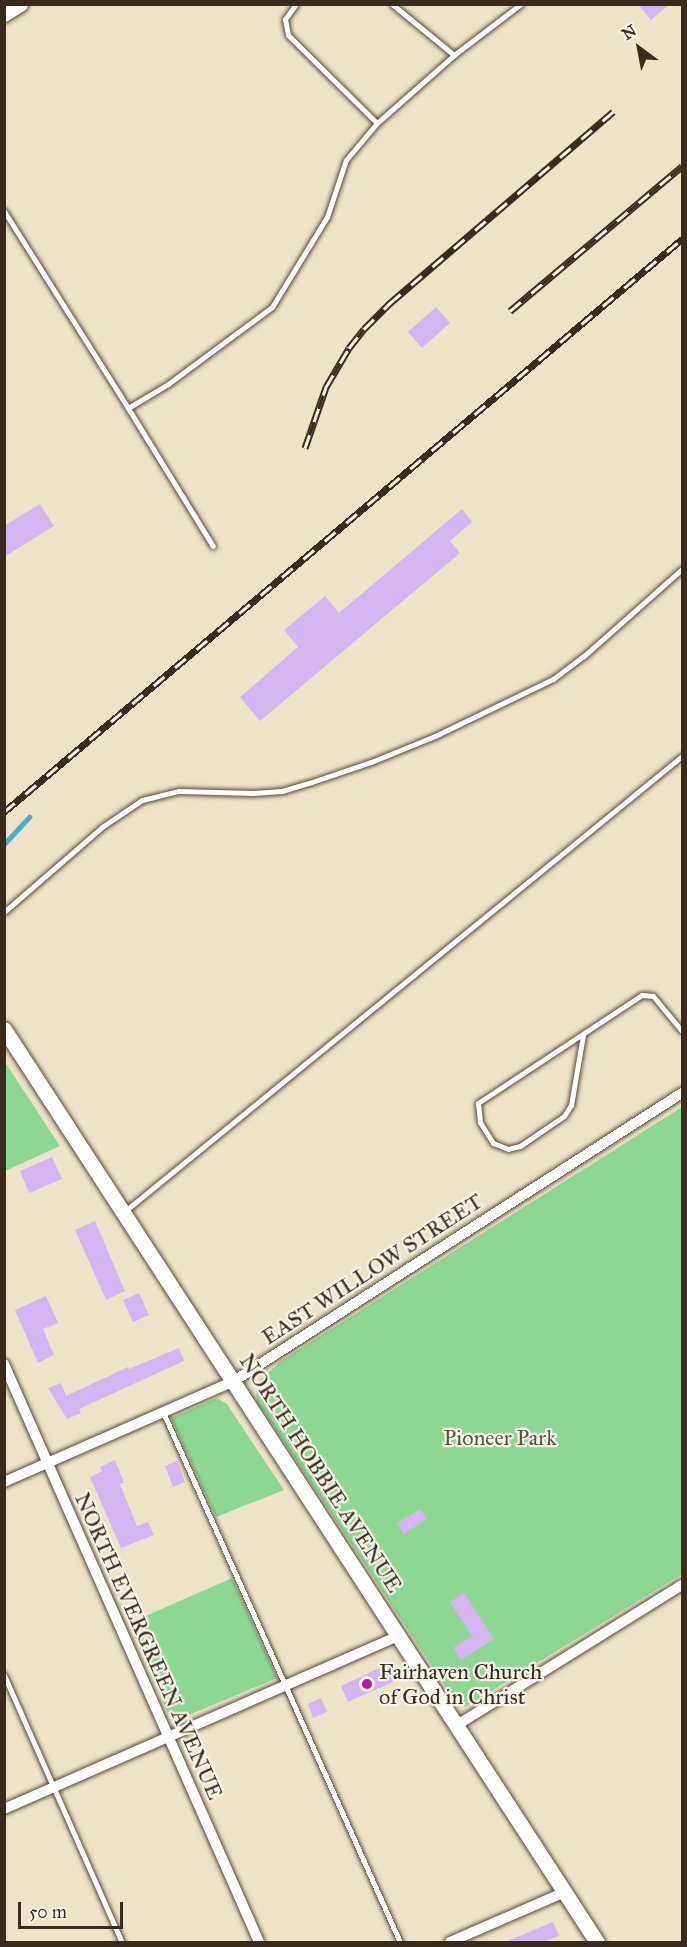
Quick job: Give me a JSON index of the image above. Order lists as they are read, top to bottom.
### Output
{
  "streets": {
    "main road": ["NORTH HOBBIE AVENUE"],
    "street": ["EAST WILLOW STREET", "NORTH EVERGREEN AVENUE"]
  },
  "crossings": [
    ["EAST WILLOW STREET", "NORTH HOBBIE AVENUE"],
    ["EAST WILLOW STREET", "NORTH EVERGREEN AVENUE"]
  ],
  "parks": ["Pioneer Park"],
  "places": ["Fairhaven Church of God in Christ"],
  "scale_bar": "50 m",
  "north": "top left"
}
